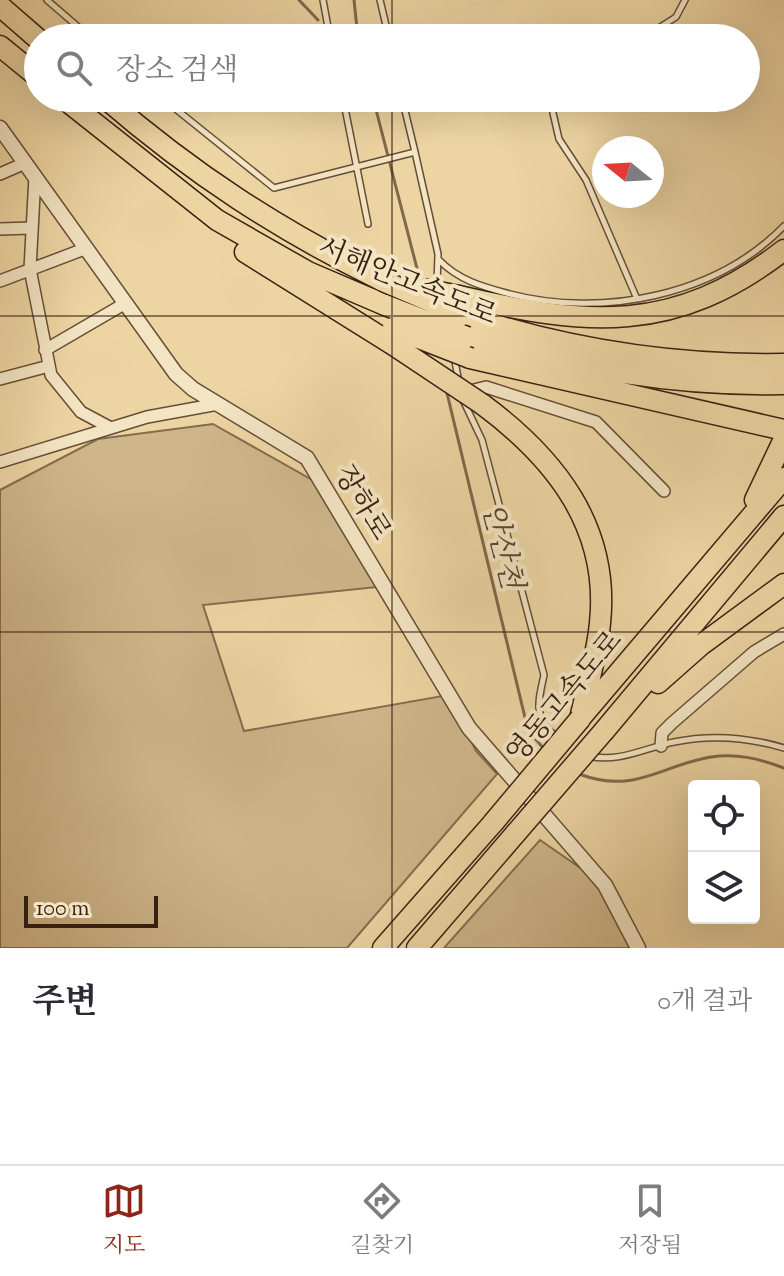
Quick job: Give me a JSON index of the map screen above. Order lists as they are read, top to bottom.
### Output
{
  "streets": {
    "highway": ["서해안고속도로", "영동고속도로"],
    "street": ["장하로"]
  },
  "water": ["안산천"],
  "scale_bar": "100 m",
  "north": "left",
  "page": {
    "search": "장소 검색",
    "scale": "100 m",
    "heading": ["주변", "0개 결과"],
    "nav": ["지도", "길찾기", "저장됨"]
  }
}
